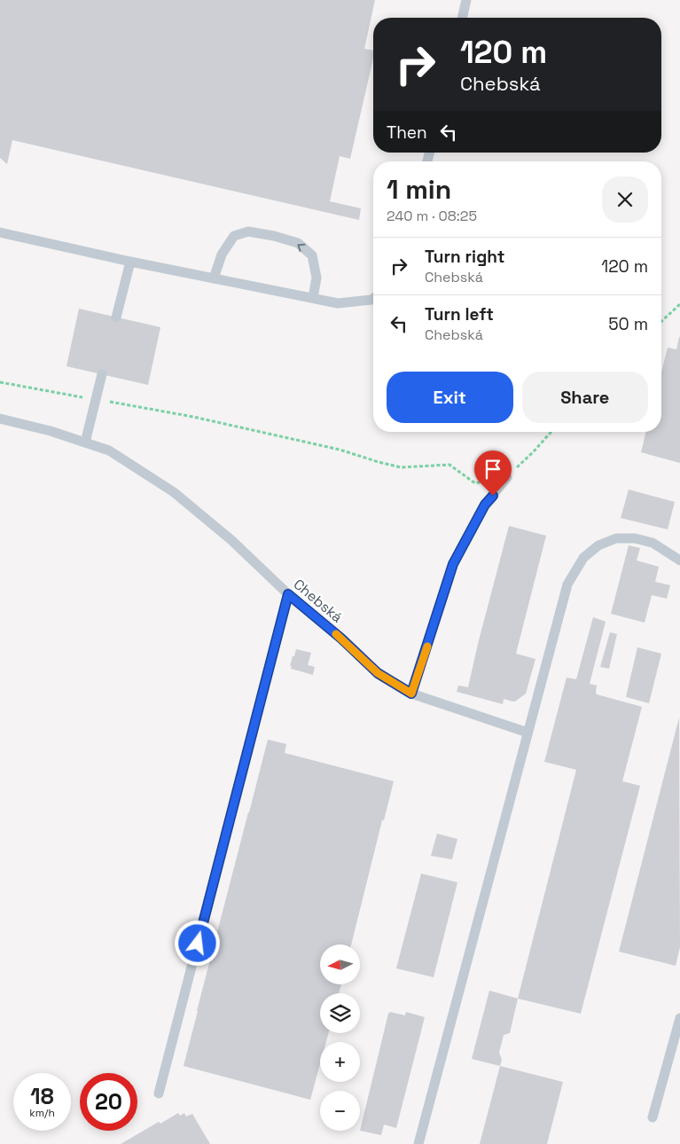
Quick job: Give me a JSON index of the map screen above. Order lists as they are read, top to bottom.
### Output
{
  "streets": {
    "lane": ["Chebská"]
  },
  "north": "left",
  "page": {
    "turn": ["120 m", "Chebská"],
    "then": "Then",
    "heading": ["1 min", "240 m · 08:25"],
    "list": [
      {
        "name": "Turn right",
        "note": "Chebská",
        "value": "120 m"
      },
      {
        "name": "Turn left",
        "note": "Chebská",
        "value": "50 m"
      }
    ],
    "buttons": ["Exit", "Share"],
    "map_buttons": ["+", "−"],
    "speed": "18 km/h",
    "limit": "20"
  }
}
